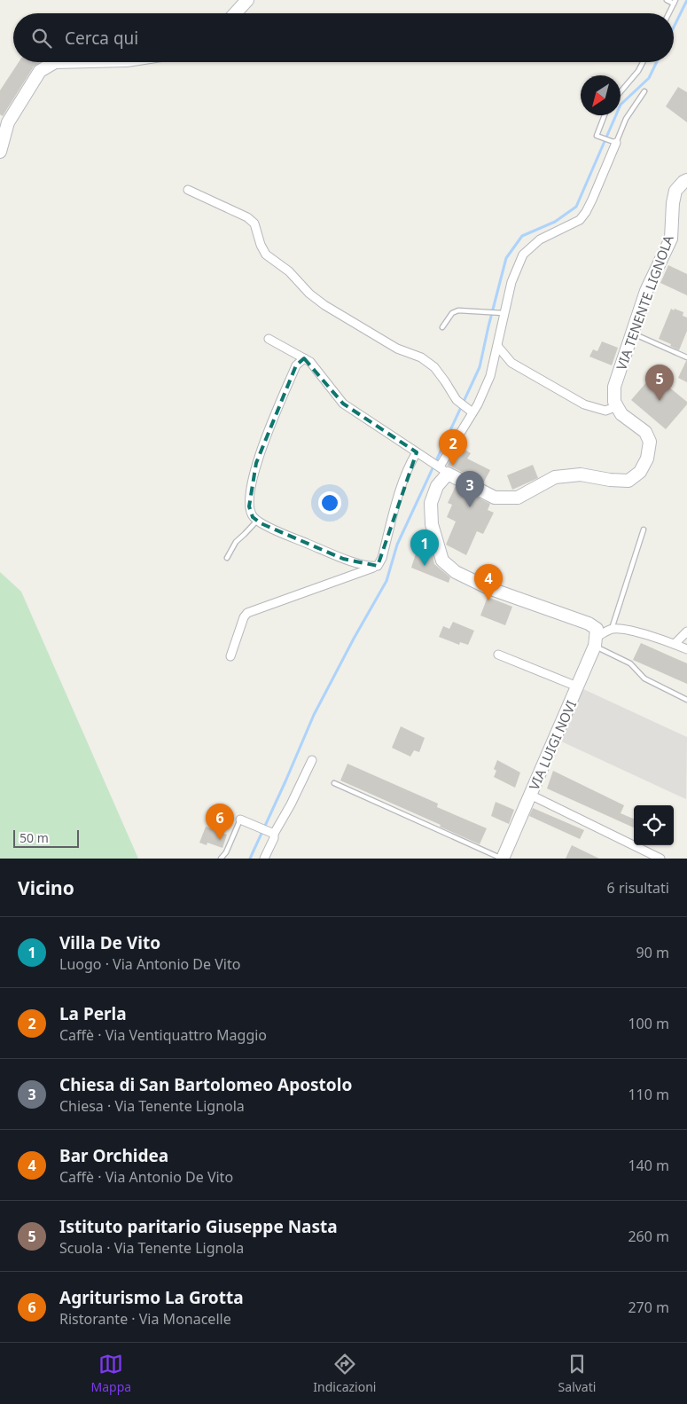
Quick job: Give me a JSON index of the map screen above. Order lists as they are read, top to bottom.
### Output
{
  "streets": {
    "main road": ["VIA TENENTE LIGNOLA", "VIA LUIGI NOVI"]
  },
  "scale_bar": "50 m",
  "north": "bottom left",
  "page": {
    "search": "Cerca qui",
    "pins": [
      "5",
      "2",
      "3",
      "1",
      "4",
      "6"
    ],
    "scale": "50 m",
    "heading": ["Vicino", "6 risultati"],
    "list": [
      {
        "mark": "1",
        "name": "Villa De Vito",
        "note": "Luogo · Via Antonio De Vito",
        "value": "90 m"
      },
      {
        "mark": "2",
        "name": "La Perla",
        "note": "Caffè · Via Ventiquattro Maggio",
        "value": "100 m"
      },
      {
        "mark": "3",
        "name": "Chiesa di San Bartolomeo Apostolo",
        "note": "Chiesa · Via Tenente Lignola",
        "value": "110 m"
      },
      {
        "mark": "4",
        "name": "Bar Orchidea",
        "note": "Caffè · Via Antonio De Vito",
        "value": "140 m"
      },
      {
        "mark": "5",
        "name": "Istituto paritario Giuseppe Nasta",
        "note": "Scuola · Via Tenente Lignola",
        "value": "260 m"
      },
      {
        "mark": "6",
        "name": "Agriturismo La Grotta",
        "note": "Ristorante · Via Monacelle",
        "value": "270 m"
      }
    ],
    "nav": ["Mappa", "Indicazioni", "Salvati"]
  }
}
